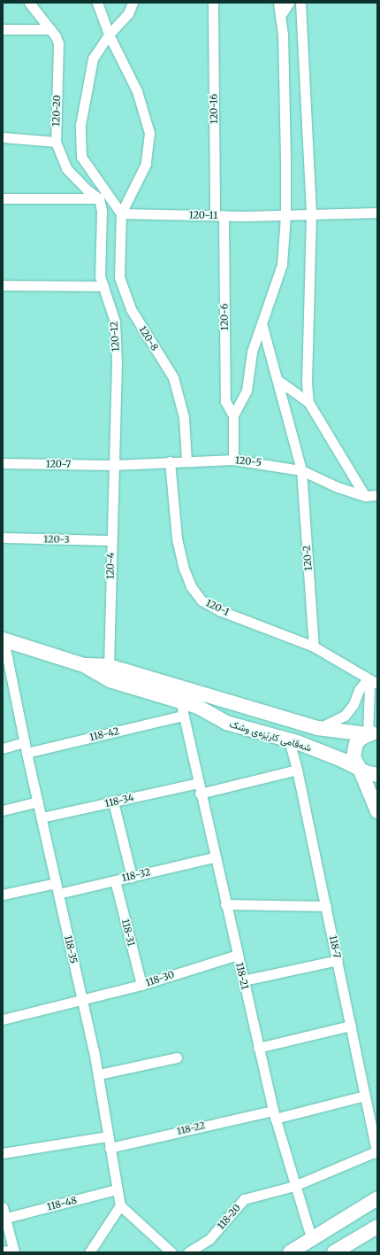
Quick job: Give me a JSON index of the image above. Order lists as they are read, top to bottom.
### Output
{
  "streets": {
    "main road": ["شەقامی کارێزەی وشک"],
    "street": [
      "120-16",
      "120-20",
      "120-11",
      "120-6",
      "120-12",
      "120-8",
      "120-5",
      "120-7",
      "120-3",
      "120-2",
      "120-4",
      "120-1",
      "118-42",
      "118-34",
      "118-32",
      "118-31",
      "118-7",
      "118-35",
      "118-21",
      "118-30",
      "118-22",
      "118-48",
      "118-20"
    ]
  },
  "crossings": [
    ["120-16", "120-11"],
    ["120-16", "120-6"],
    ["120-20", "120-12"],
    ["120-11", "120-6"],
    ["120-11", "120-8"],
    ["120-12", "120-5"],
    ["120-12", "120-7"],
    ["120-12", "120-4"],
    ["120-8", "120-5"],
    ["120-5", "120-7"],
    ["120-5", "120-2"],
    ["120-5", "120-4"],
    ["120-5", "120-1"],
    ["120-7", "120-4"],
    ["120-3", "120-4"],
    ["120-2", "120-1"],
    ["120-4", "شەقامی کارێزەی وشک"],
    ["118-42", "118-35"],
    ["118-42", "118-21"],
    ["شەقامی کارێزەی وشک", "118-7"],
    ["شەقامی کارێزەی وشک", "118-35"],
    ["118-34", "118-35"],
    ["118-34", "118-21"],
    ["118-32", "118-31"],
    ["118-32", "118-35"],
    ["118-32", "118-21"],
    ["118-31", "118-30"],
    ["118-7", "118-22"],
    ["118-7", "118-20"],
    ["118-35", "118-30"],
    ["118-35", "118-22"],
    ["118-35", "118-48"],
    ["118-21", "118-30"],
    ["118-21", "118-22"],
    ["118-21", "118-20"]
  ]
}
